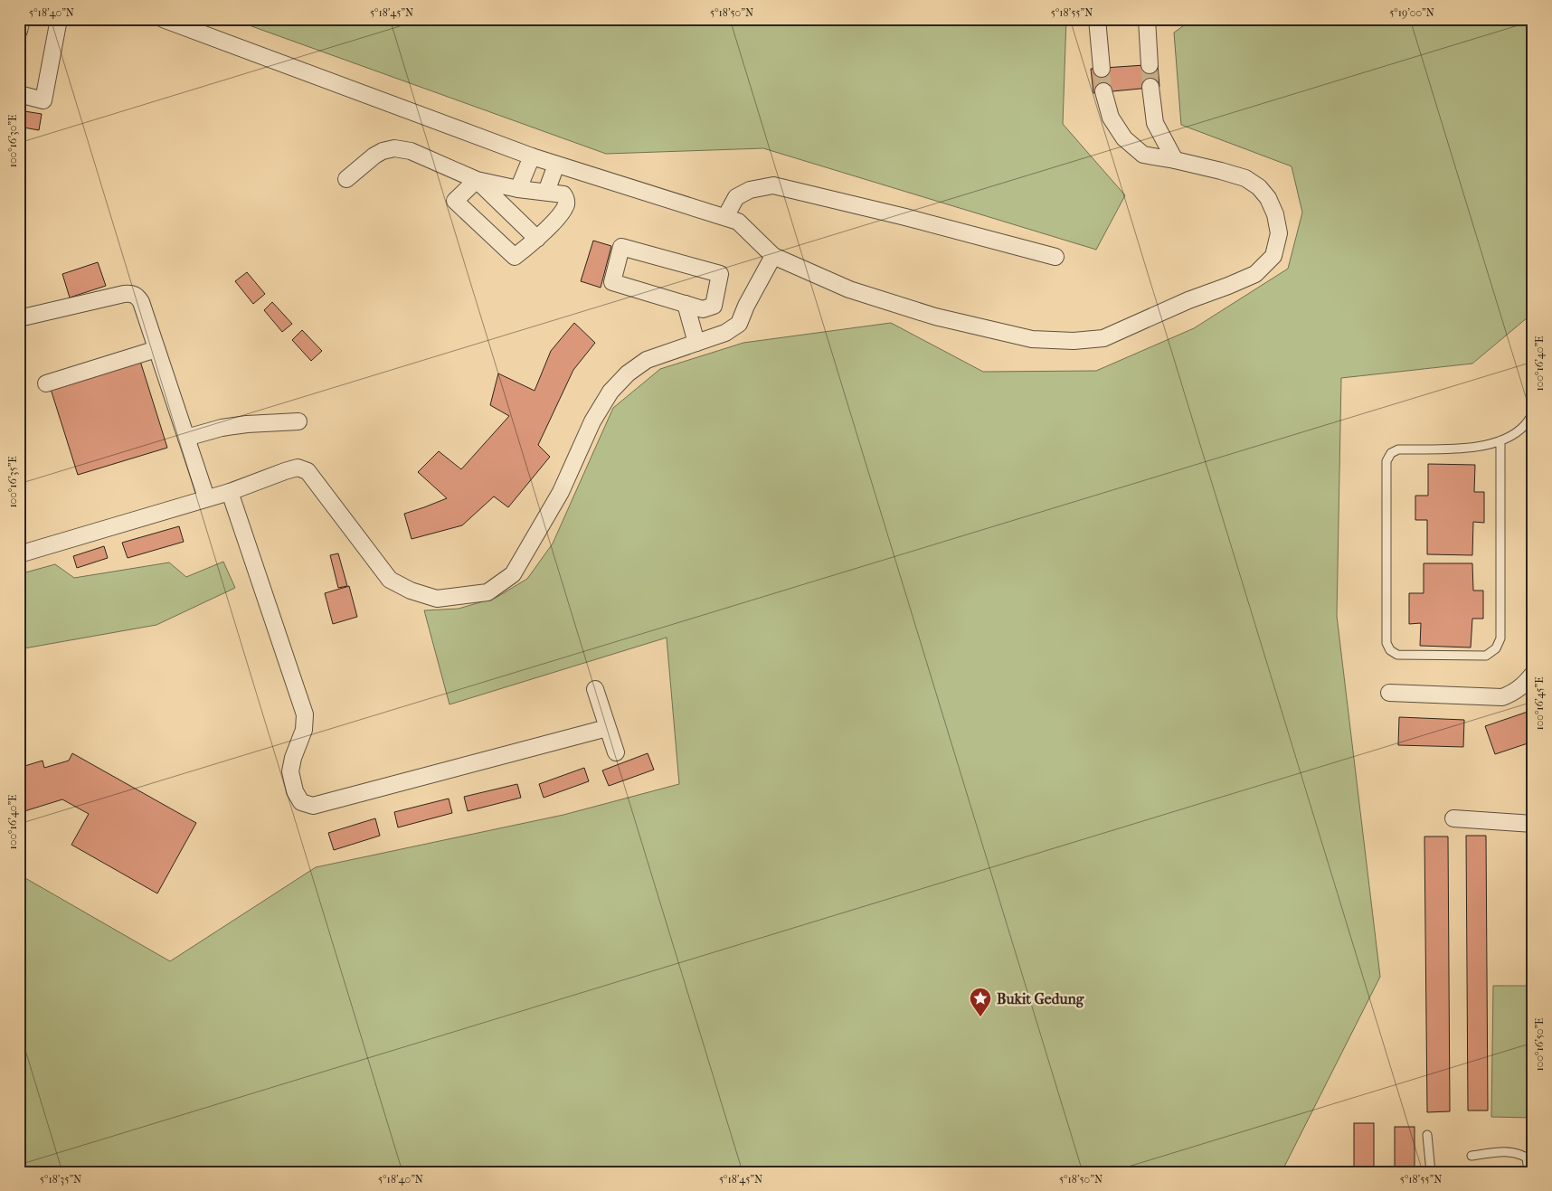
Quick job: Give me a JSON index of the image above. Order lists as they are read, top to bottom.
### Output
{
  "places": {
    "place": ["Bukit Gedung"]
  },
  "coordinates": [
    "5°18'40\"N",
    "5°18'45\"N",
    "5°18'50\"N",
    "5°18'55\"N",
    "5°19'00\"N",
    "100°16'30\"E",
    "100°16'40\"E",
    "100°16'35\"E",
    "100°16'45\"E",
    "100°16'50\"E",
    "5°18'35\"N"
  ]
}
